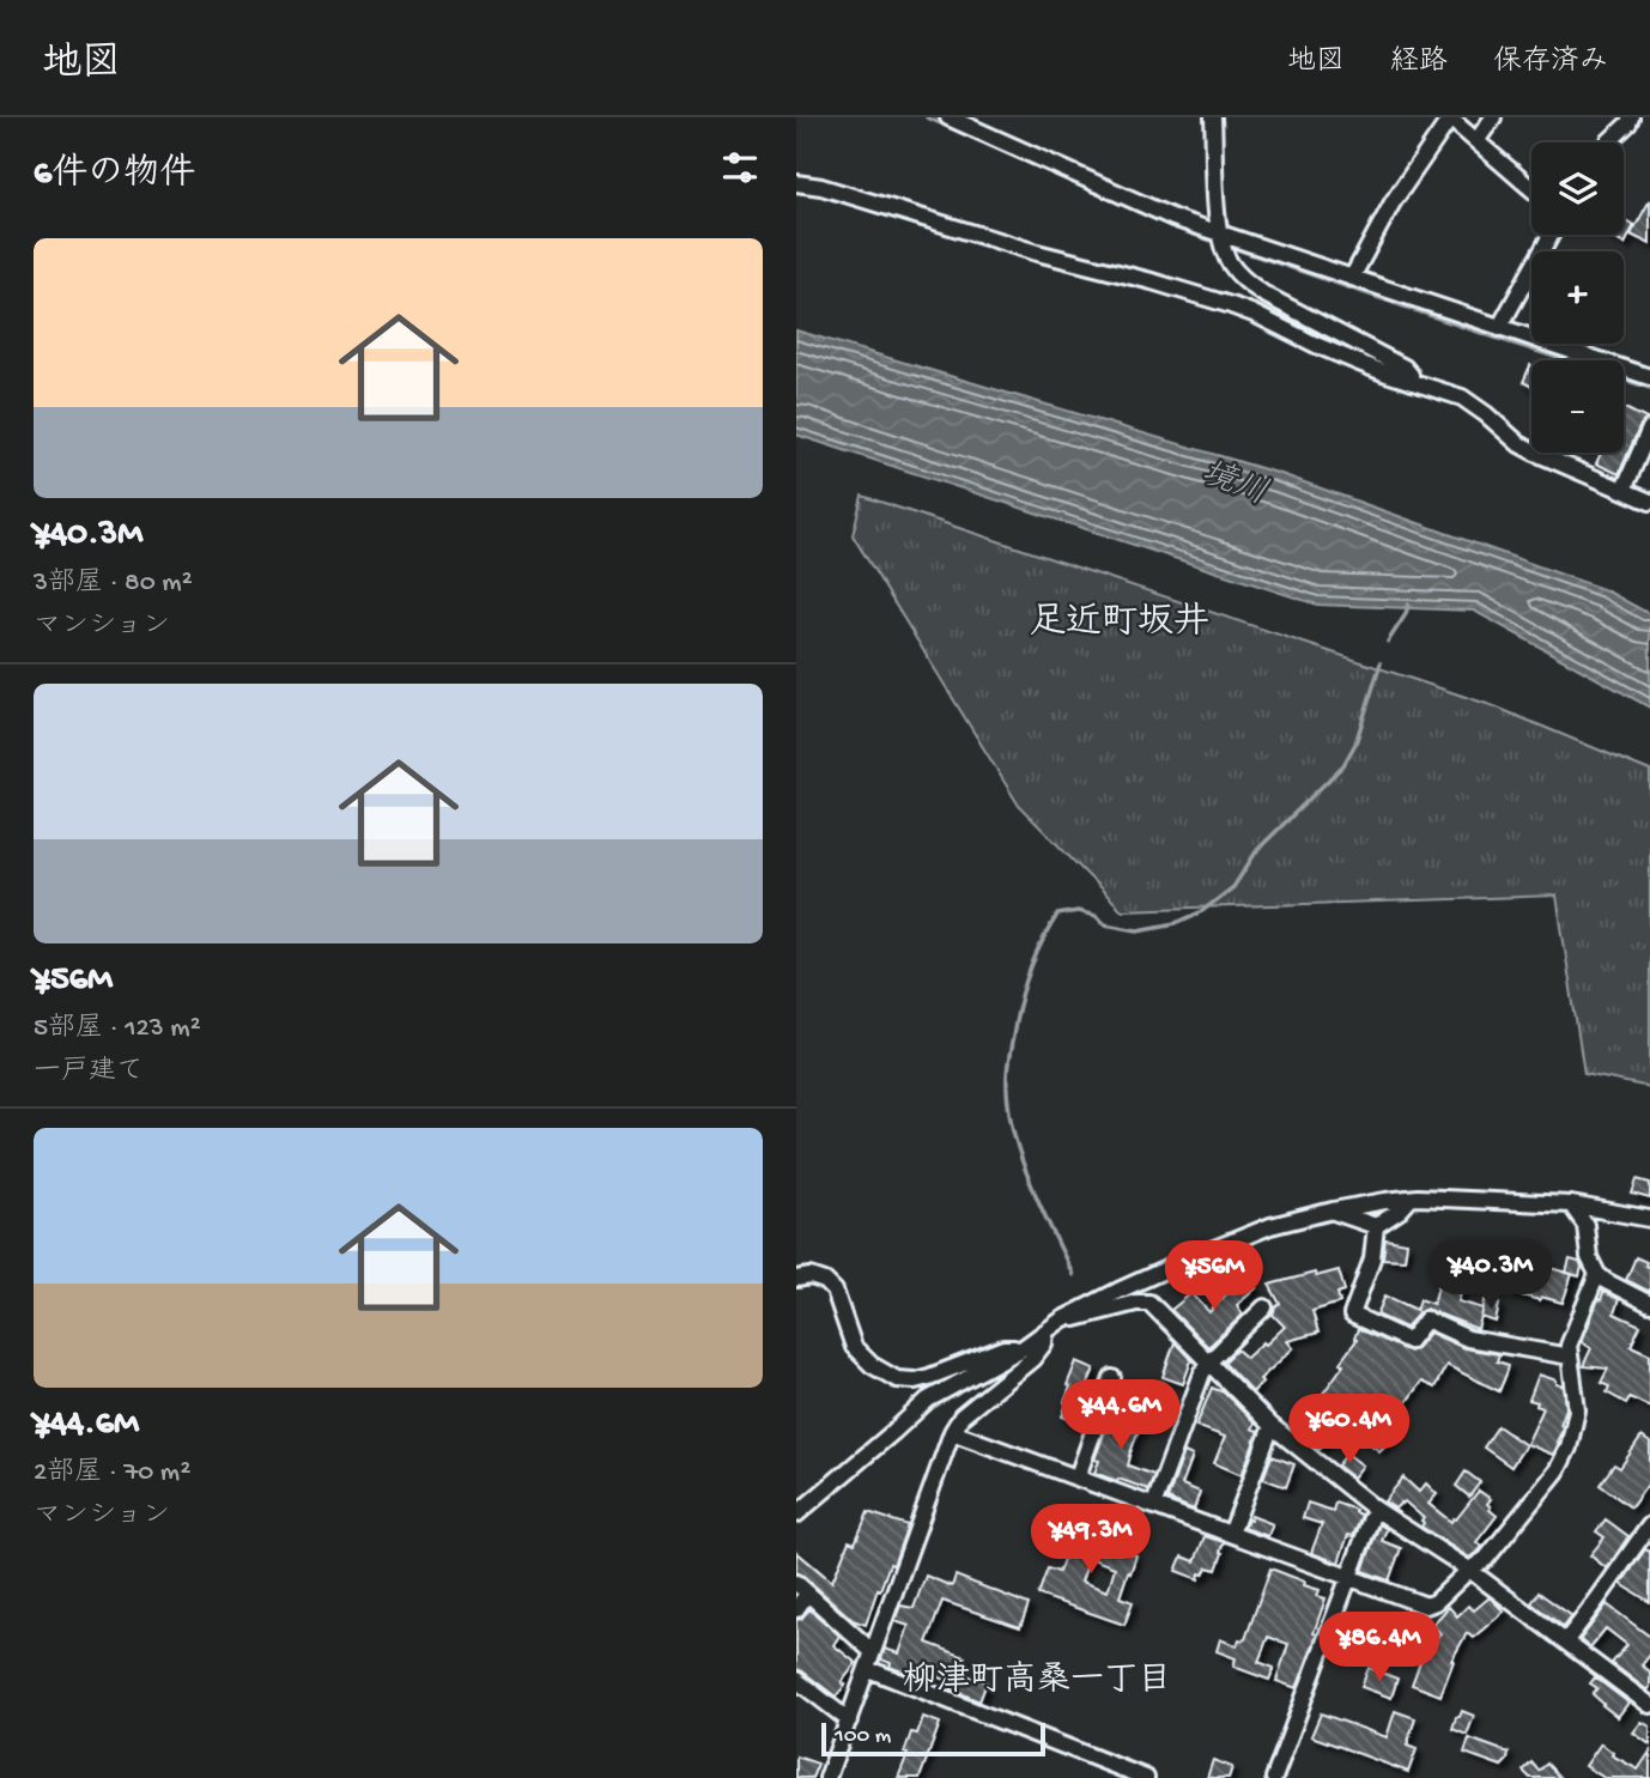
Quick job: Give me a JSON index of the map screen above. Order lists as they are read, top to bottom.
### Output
{
  "districts": ["足近町坂井", "柳津町高桑一丁目"],
  "water": ["境川"],
  "scale_bar": "100 m",
  "page": {
    "header": "地図",
    "nav": ["地図", "経路", "保存済み"],
    "heading": "6件の物件",
    "map_buttons": ["+", "−"],
    "list": [
      {
        "name": "¥40.3M",
        "note": "3部屋 · 80 m² · マンション"
      },
      {
        "name": "¥56M",
        "note": "5部屋 · 123 m² · 一戸建て"
      },
      {
        "name": "¥44.6M",
        "note": "2部屋 · 70 m² · マンション"
      }
    ],
    "price": [
      "¥40.3M",
      "¥56M",
      "¥44.6M",
      "¥60.4M",
      "¥49.3M",
      "¥86.4M"
    ],
    "scale": "100 m"
  }
}
